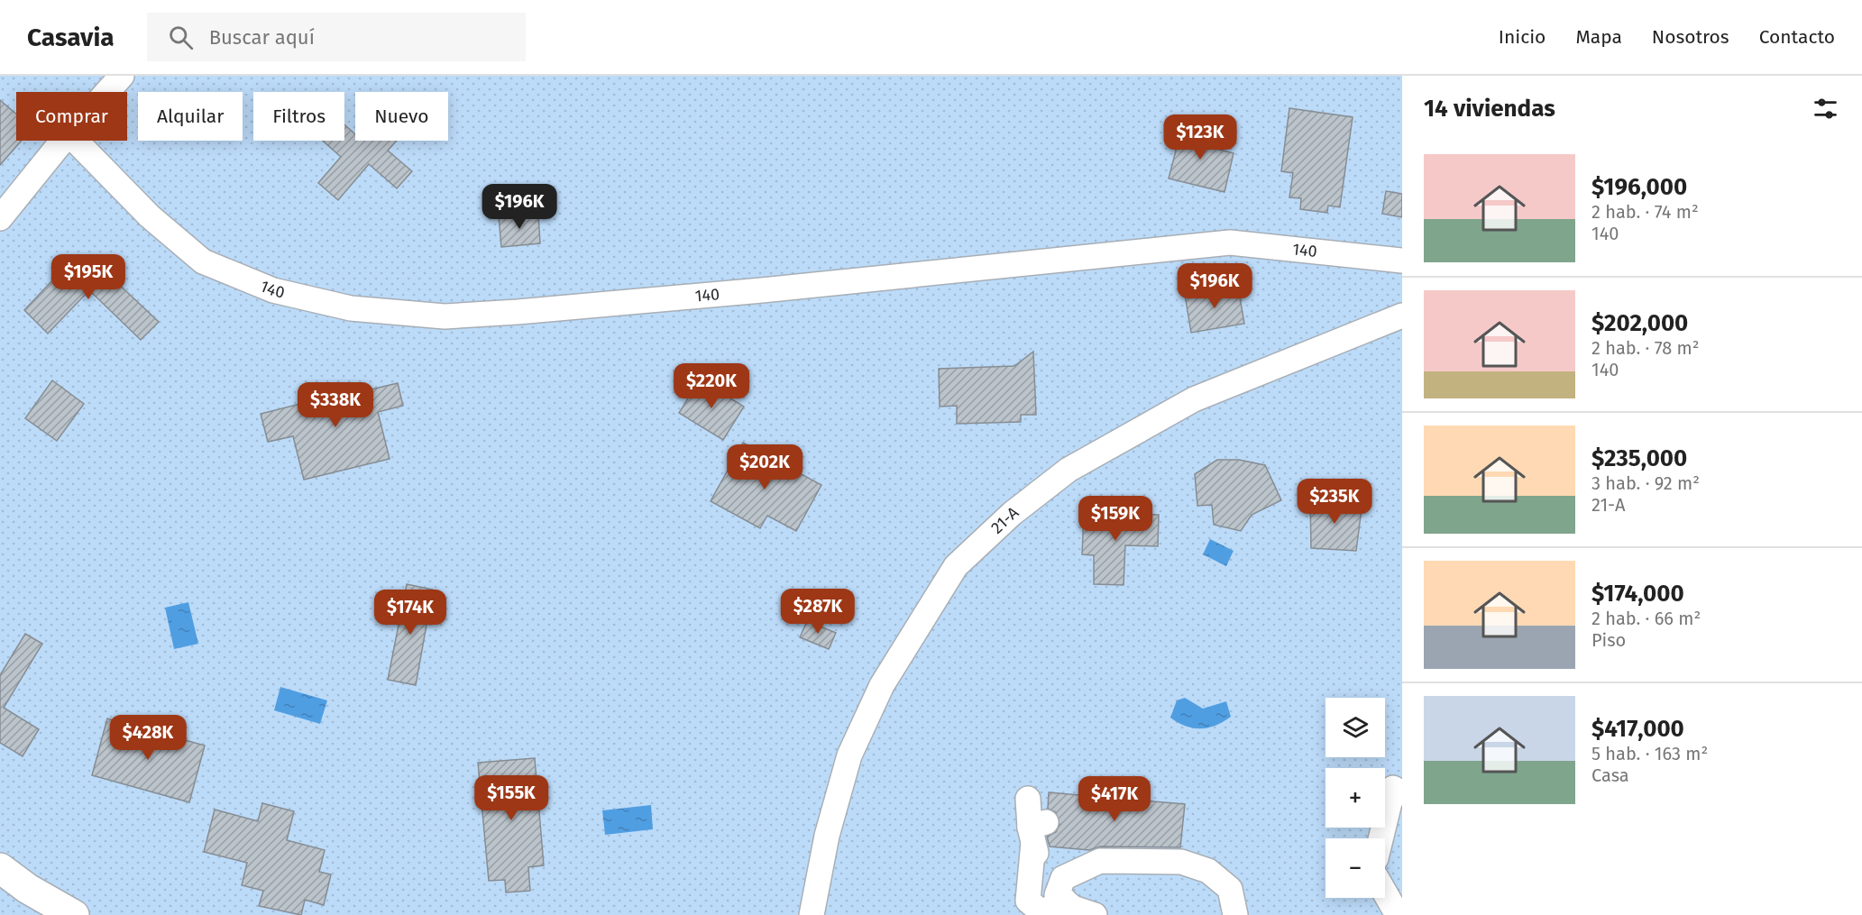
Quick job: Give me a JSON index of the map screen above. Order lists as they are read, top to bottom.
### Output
{
  "streets": {
    "street": ["140", "21-A"]
  },
  "page": {
    "header": "Casavia",
    "search": "Buscar aquí",
    "nav": [
      "Inicio",
      "Mapa",
      "Nosotros",
      "Contacto"
    ],
    "heading": "14 viviendas",
    "chip": [
      "Comprar",
      "Alquilar",
      "Filtros",
      "Nuevo"
    ],
    "price": [
      "$123K",
      "$196K",
      "$195K",
      "$196K",
      "$220K",
      "$338K",
      "$202K",
      "$235K",
      "$159K",
      "$287K",
      "$174K",
      "$428K",
      "$155K",
      "$417K"
    ],
    "list": [
      {
        "name": "$196,000",
        "note": "2 hab. · 74 m² · 140"
      },
      {
        "name": "$202,000",
        "note": "2 hab. · 78 m² · 140"
      },
      {
        "name": "$235,000",
        "note": "3 hab. · 92 m² · 21-A"
      },
      {
        "name": "$174,000",
        "note": "2 hab. · 66 m² · Piso"
      },
      {
        "name": "$417,000",
        "note": "5 hab. · 163 m² · Casa"
      }
    ],
    "map_buttons": ["+", "−"]
  }
}
